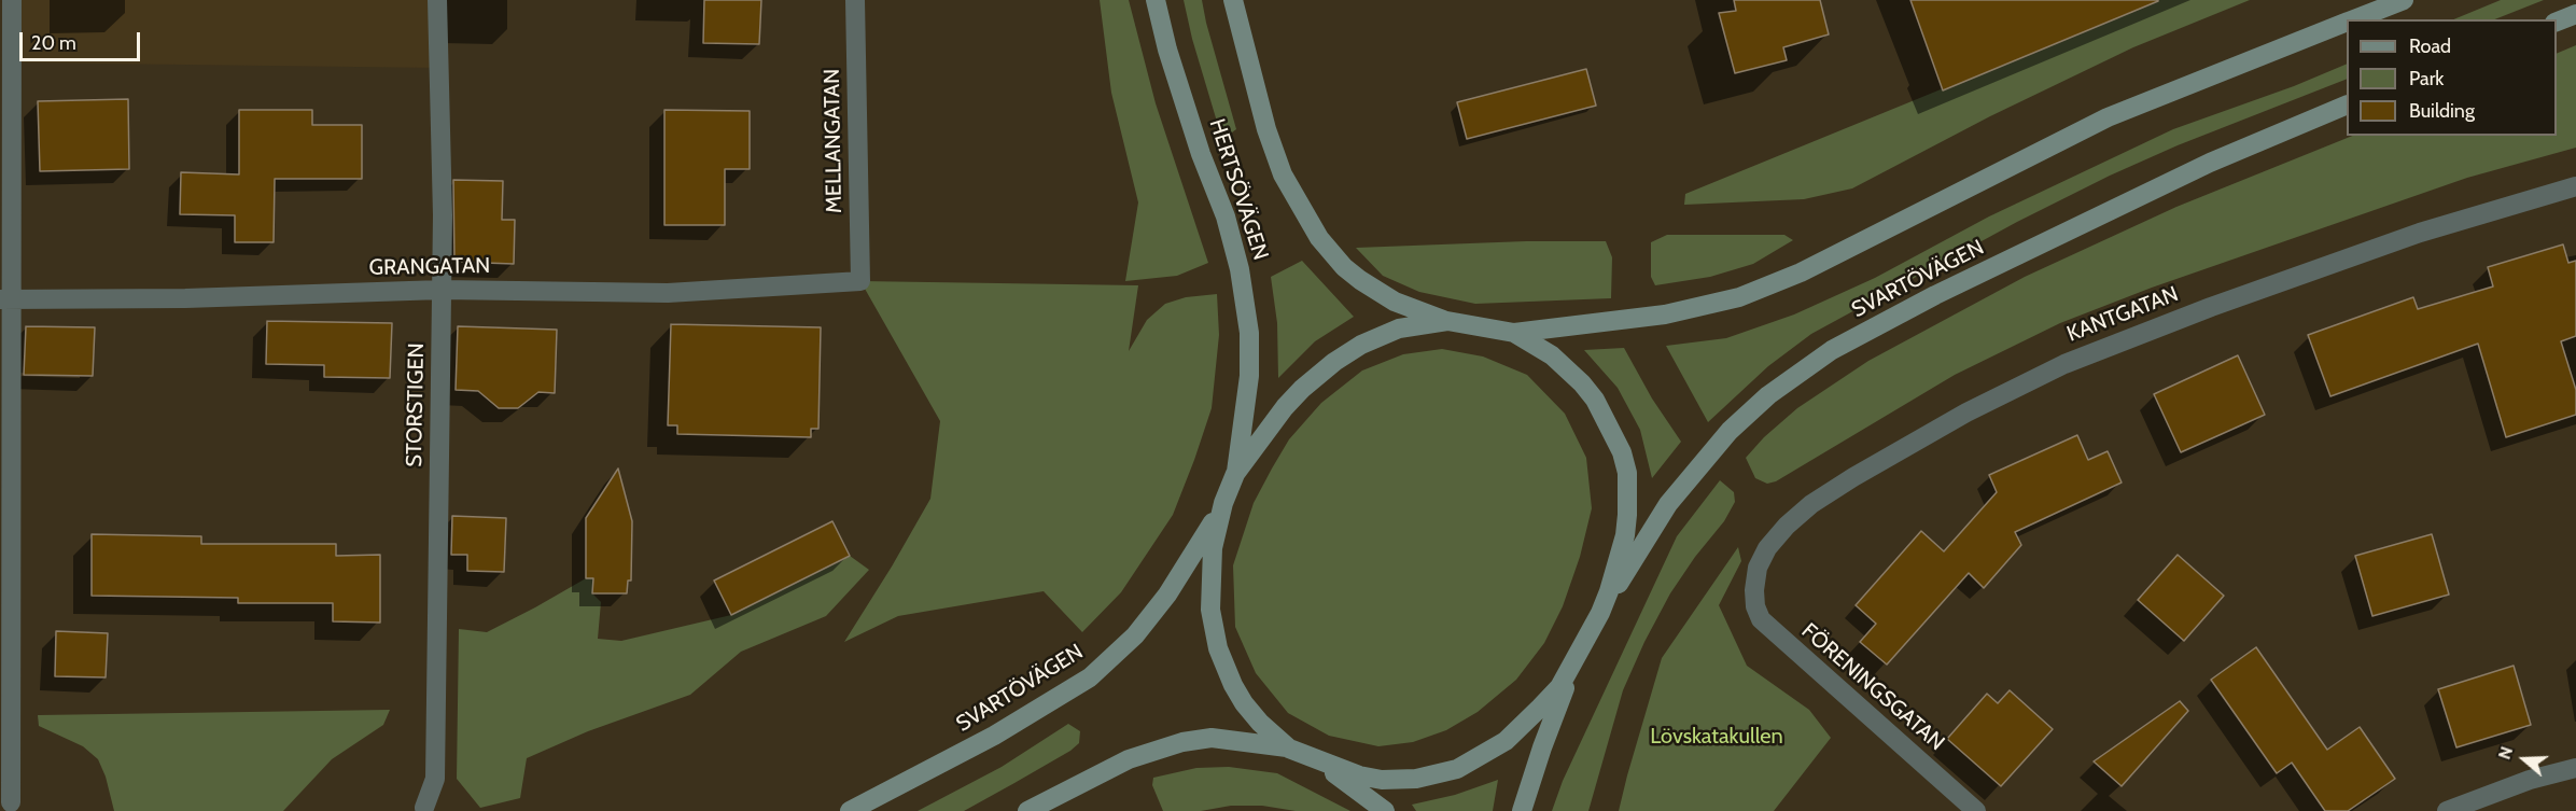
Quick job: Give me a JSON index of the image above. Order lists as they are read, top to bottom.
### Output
{
  "streets": {
    "main road": ["HERTSÖVÄGEN", "SVARTÖVÄGEN"],
    "street": [
      "MELLANGATAN",
      "GRANGATAN",
      "KANTGATAN",
      "STORSTIGEN",
      "FÖRENINGSGATAN"
    ]
  },
  "crossings": [
    ["MELLANGATAN", "GRANGATAN"],
    ["GRANGATAN", "STORSTIGEN"],
    ["KANTGATAN", "FÖRENINGSGATAN"]
  ],
  "parks": ["Lövskatakullen"],
  "legend": ["Road", "Park", "Building"],
  "scale_bar": "20 m",
  "north": "left"
}
